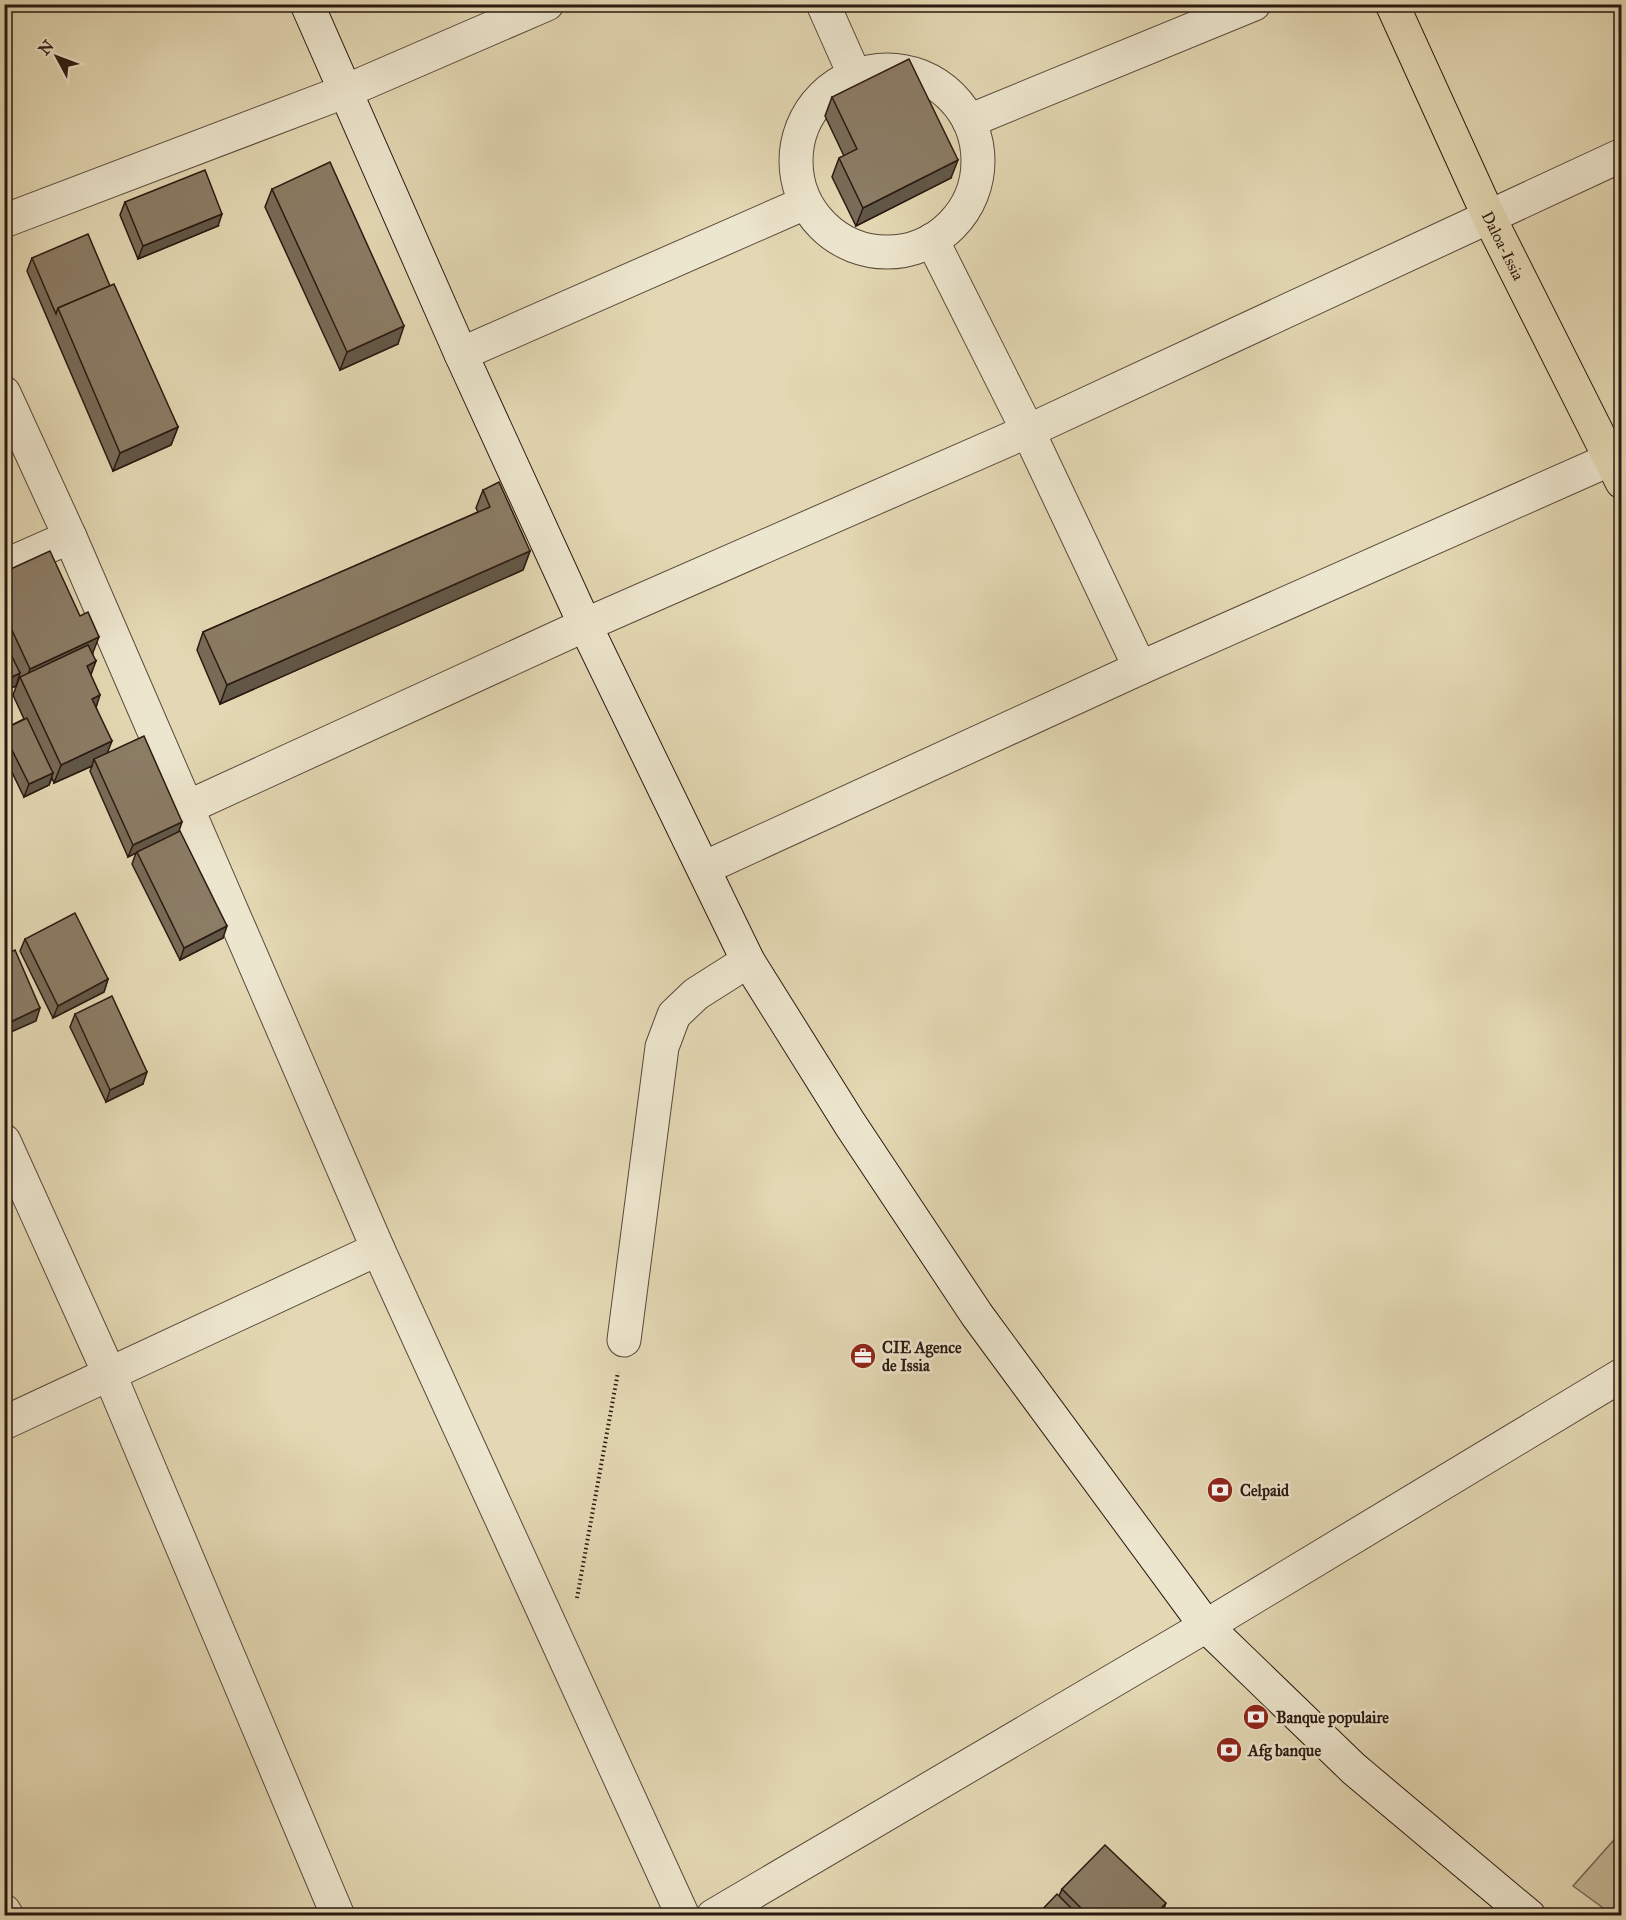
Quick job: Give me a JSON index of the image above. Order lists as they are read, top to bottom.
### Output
{
  "streets": {
    "main road": ["Daloa-Issia"]
  },
  "places": {
    "office": ["CIE Agence de Issia"],
    "bank": ["Celpaid", "Banque populaire", "Afg banque"]
  },
  "north": "top left"
}
